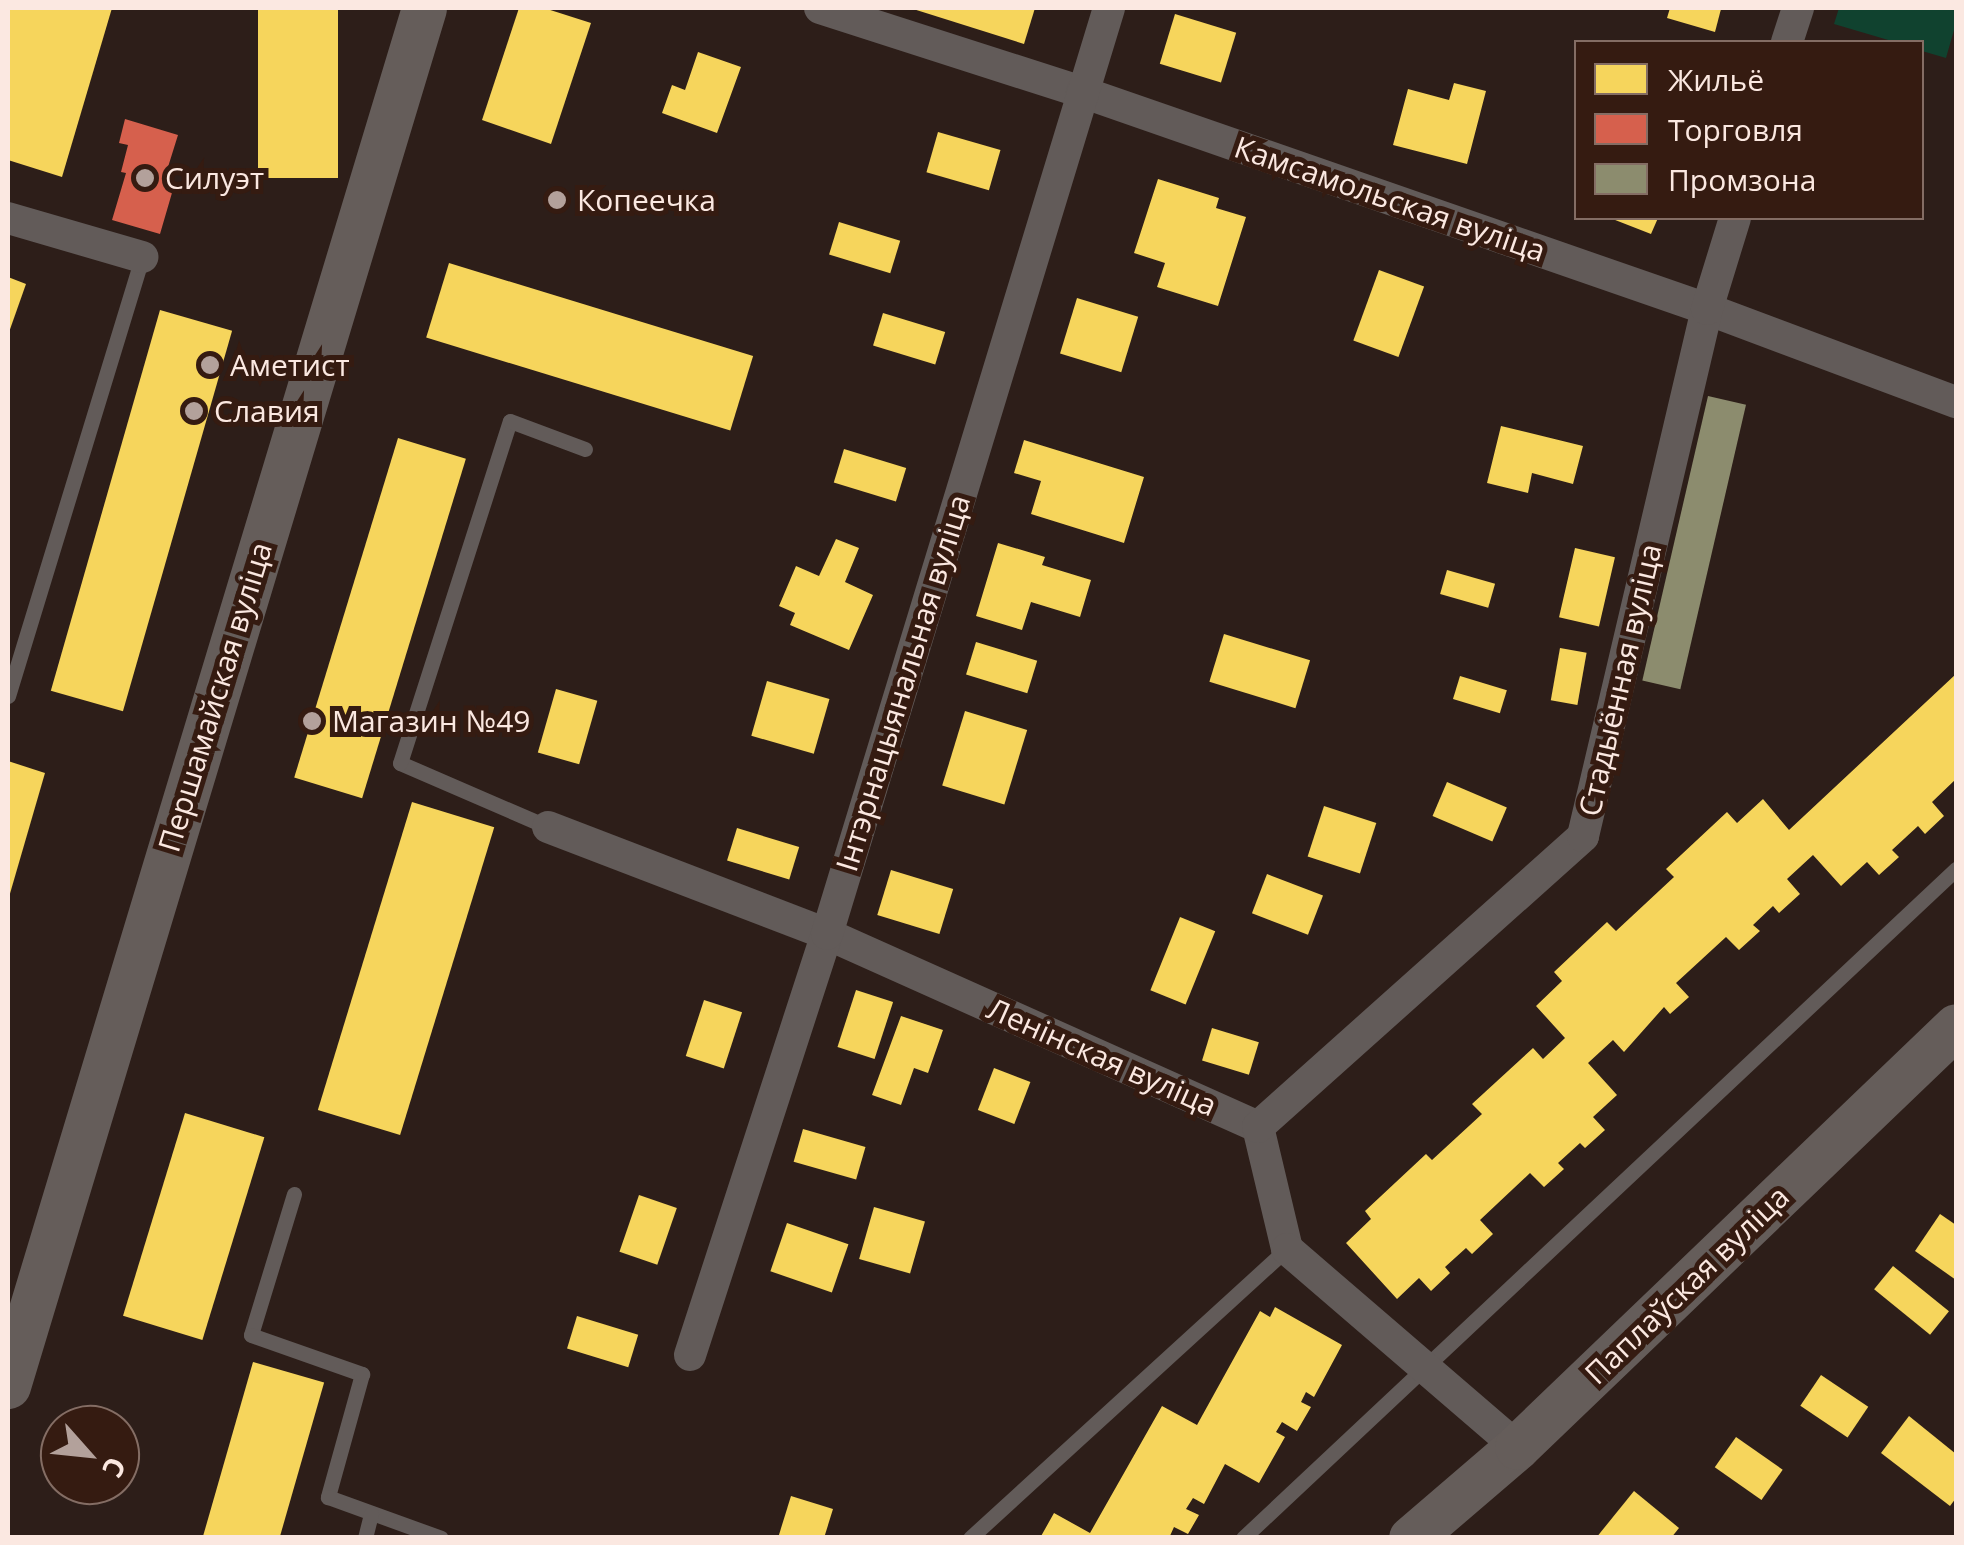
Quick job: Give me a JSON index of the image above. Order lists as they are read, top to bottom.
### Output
{
  "streets": {
    "main road": ["Першамайская вуліца", "Паплаўская вуліца"],
    "street": [
      "Камсамольская вуліца",
      "Стадыённая вуліца",
      "Інтэрнацыянальная вуліца",
      "Ленінская вуліца"
    ]
  },
  "crossings": [
    ["Камсамольская вуліца", "Стадыённая вуліца"],
    ["Камсамольская вуліца", "Інтэрнацыянальная вуліца"],
    ["Стадыённая вуліца", "Ленінская вуліца"],
    ["Інтэрнацыянальная вуліца", "Ленінская вуліца"]
  ],
  "places": [
    "Силуэт",
    "Копеечка",
    "Аметист",
    "Славия",
    "Магазин №49"
  ],
  "legend": ["Жильё", "Торговля", "Промзона"],
  "north": "bottom right"
}
